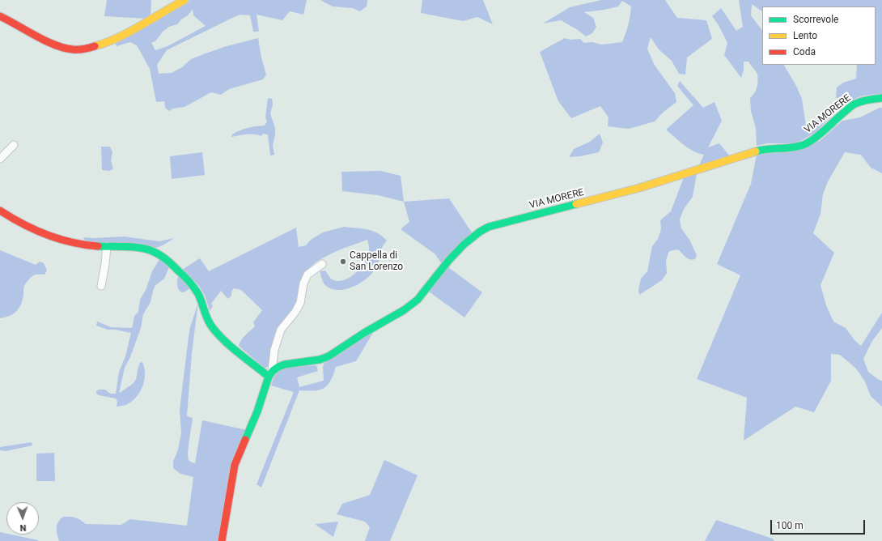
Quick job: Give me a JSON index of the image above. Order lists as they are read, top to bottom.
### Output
{
  "streets": {
    "street": ["VIA MORERE"]
  },
  "places": ["Cappella di San Lorenzo"],
  "legend": ["Scorrevole", "Lento", "Coda"],
  "scale_bar": "100 m",
  "north": "bottom"
}
